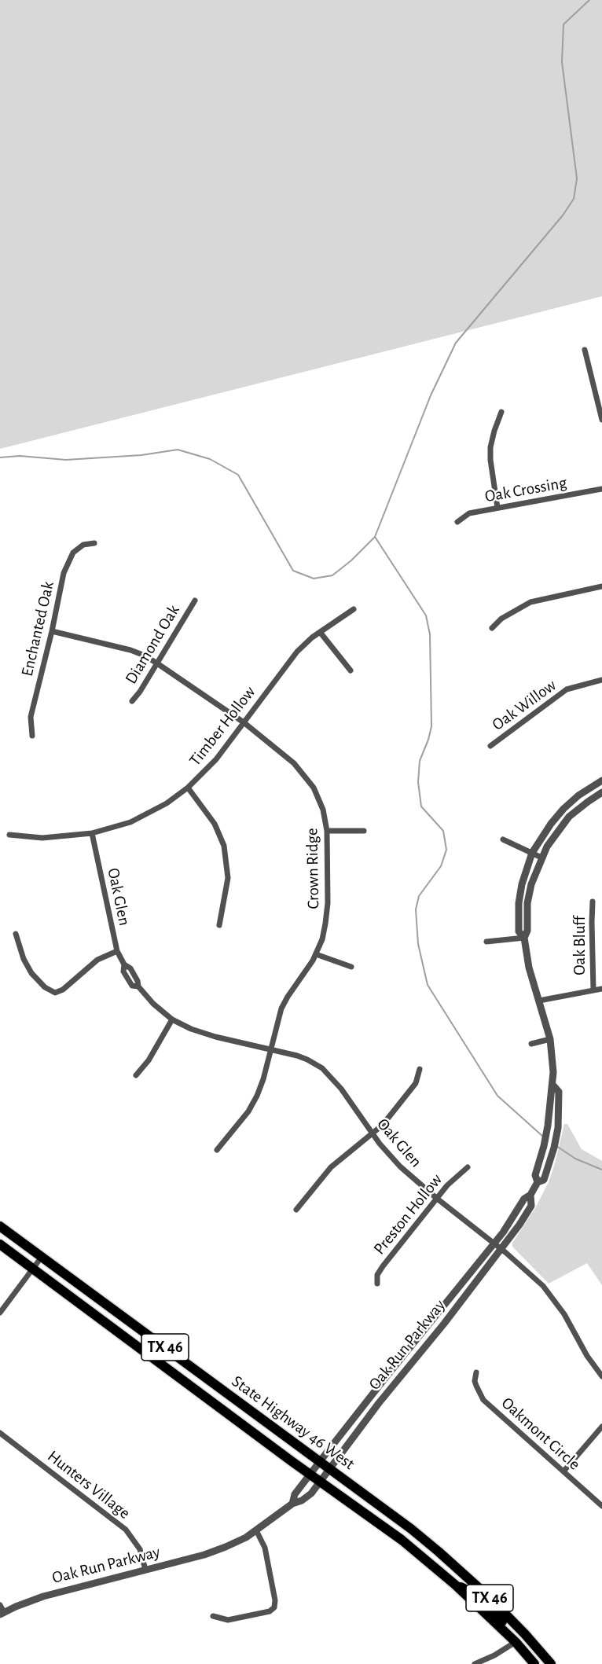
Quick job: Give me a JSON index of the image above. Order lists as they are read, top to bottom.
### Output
{
  "streets": {
    "main road": ["TX 46", "State Highway 46 West"],
    "street": [
      "Oak Crossing",
      "Enchanted Oak",
      "Diamond Oak",
      "Oak Willow",
      "Timber Hollow",
      "Crown Ridge",
      "Oak Glen",
      "Oak Bluff",
      "Preston Hollow",
      "Oak Run Parkway",
      "Oakmont Circle",
      "Hunters Village"
    ]
  },
  "crossings": [
    ["Enchanted Oak", "Crown Ridge"],
    ["Diamond Oak", "Crown Ridge"],
    ["Timber Hollow", "Crown Ridge"],
    ["Timber Hollow", "Oak Glen"],
    ["Crown Ridge", "Oak Glen"],
    ["Oak Glen", "Preston Hollow"],
    ["Oak Glen", "Oak Run Parkway"],
    ["Oak Run Parkway", "State Highway 46 West"],
    ["Oak Run Parkway", "Hunters Village"]
  ]
}
